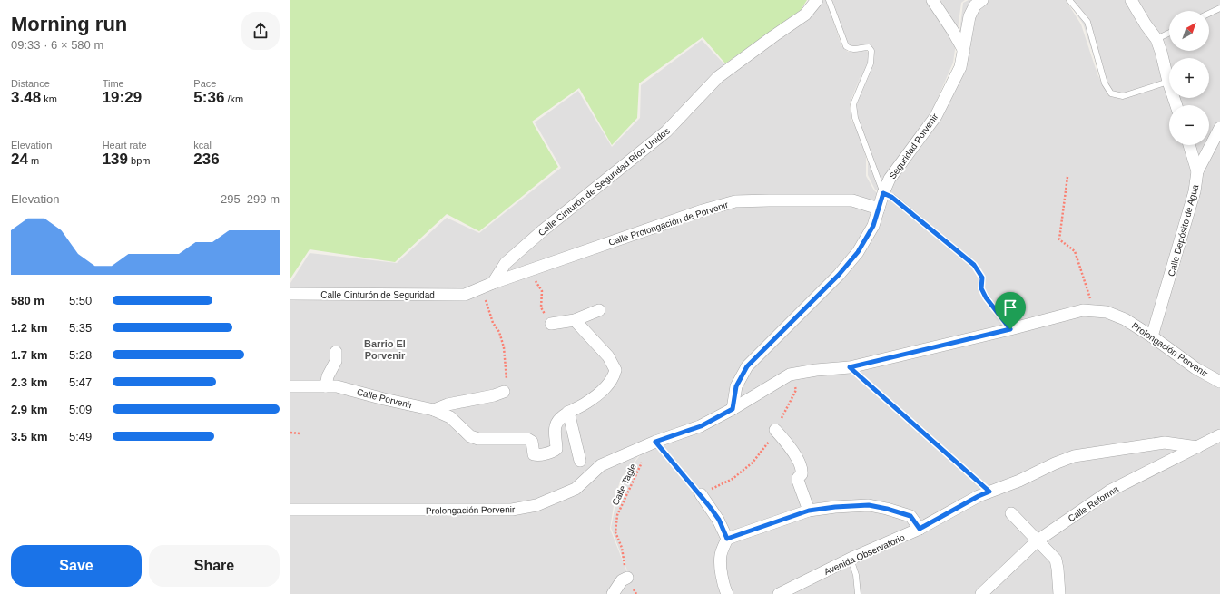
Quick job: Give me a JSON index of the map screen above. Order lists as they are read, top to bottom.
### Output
{
  "streets": {
    "street": [
      "Seguridad Porvenir",
      "Calle Cinturón de Seguridad Ríos Unidos",
      "Calle Prolongación de Porvenir",
      "Calle Depósito de Agua",
      "Calle Cinturón de Seguridad",
      "Prolongación Porvenir",
      "Calle Porvenir",
      "Calle Reforma",
      "Avenida Observatorio"
    ],
    "path": ["Calle Tagle"]
  },
  "crossings": [
    ["Seguridad Porvenir", "Calle Prolongación de Porvenir"],
    ["Seguridad Porvenir", "Prolongación Porvenir"],
    ["Calle Cinturón de Seguridad Ríos Unidos", "Calle Prolongación de Porvenir"],
    ["Calle Prolongación de Porvenir", "Calle Cinturón de Seguridad"],
    ["Calle Depósito de Agua", "Prolongación Porvenir"],
    ["Prolongación Porvenir", "Calle Tagle"],
    ["Calle Reforma", "Avenida Observatorio"]
  ],
  "districts": ["Barrio El Porvenir"],
  "north": "top right",
  "page": {
    "heading": ["Morning run", "09:33 · 6 × 580 m"],
    "map_buttons": ["+", "−"],
    "stats": [
      ["Distance", "3.48 km"],
      ["Time", "19:29"],
      ["Pace", "5:36 /km"],
      ["Elevation", "24 m"],
      ["Heart rate", "139 bpm"],
      ["kcal", "236"]
    ],
    "chart": ["Elevation", "295–299 m"],
    "list": [
      {
        "name": "580 m",
        "note": "5:50"
      },
      {
        "name": "1.2 km",
        "note": "5:35"
      },
      {
        "name": "1.7 km",
        "note": "5:28"
      },
      {
        "name": "2.3 km",
        "note": "5:47"
      },
      {
        "name": "2.9 km",
        "note": "5:09"
      },
      {
        "name": "3.5 km",
        "note": "5:49"
      }
    ],
    "buttons": ["Save", "Share"]
  }
}
